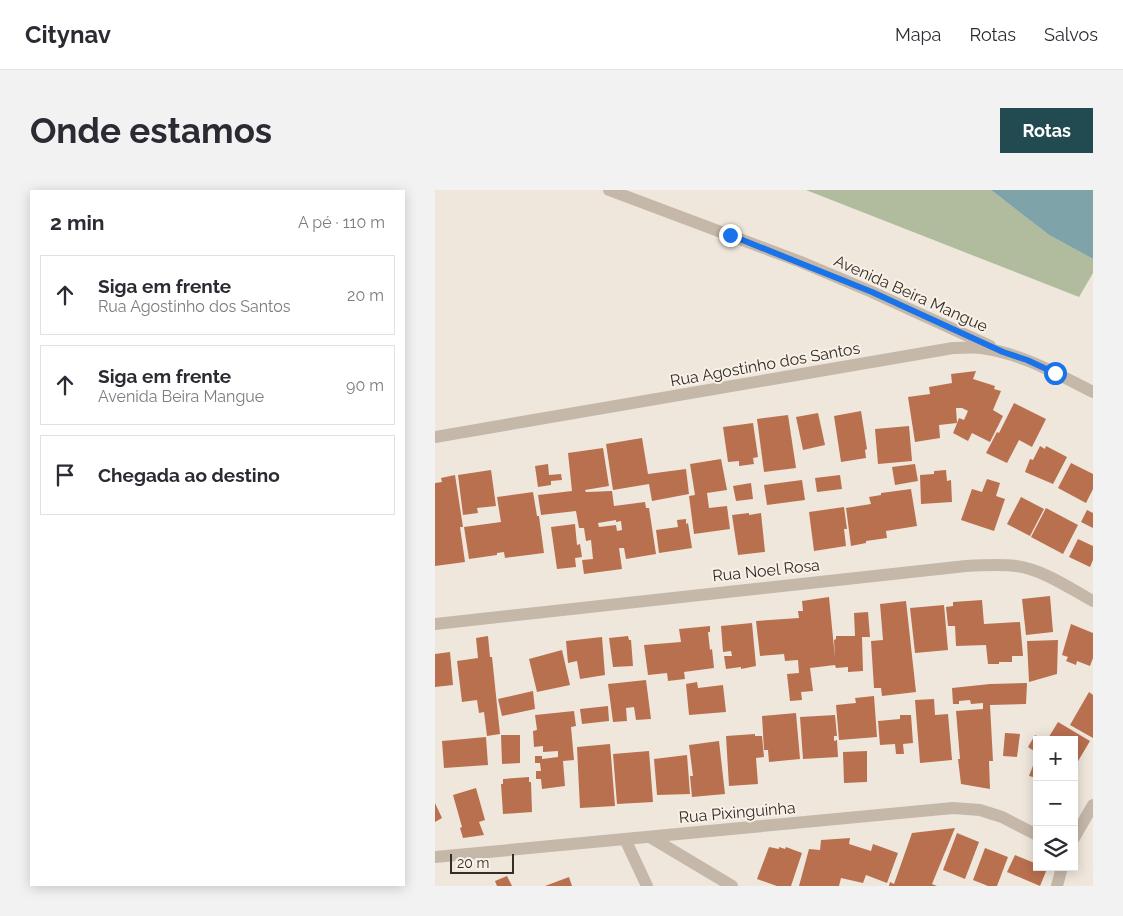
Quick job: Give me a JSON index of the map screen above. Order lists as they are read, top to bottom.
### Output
{
  "streets": {
    "street": [
      "Avenida Beira Mangue",
      "Rua Agostinho dos Santos",
      "Rua Noel Rosa",
      "Rua Pixinguinha"
    ]
  },
  "crossings": [
    ["Avenida Beira Mangue", "Rua Agostinho dos Santos"]
  ],
  "scale_bar": "20 m",
  "page": {
    "header": "Citynav",
    "nav": ["Mapa", "Rotas", "Salvos"],
    "buttons": "Rotas",
    "title": "Onde estamos",
    "heading": ["2 min", "A pé · 110 m"],
    "list": [
      ["Siga em frente", "Rua Agostinho dos Santos", "20 m"],
      ["Siga em frente", "Avenida Beira Mangue", "90 m"],
      "Chegada ao destino"
    ],
    "map_buttons": ["+", "−"],
    "scale": "20 m"
  }
}
